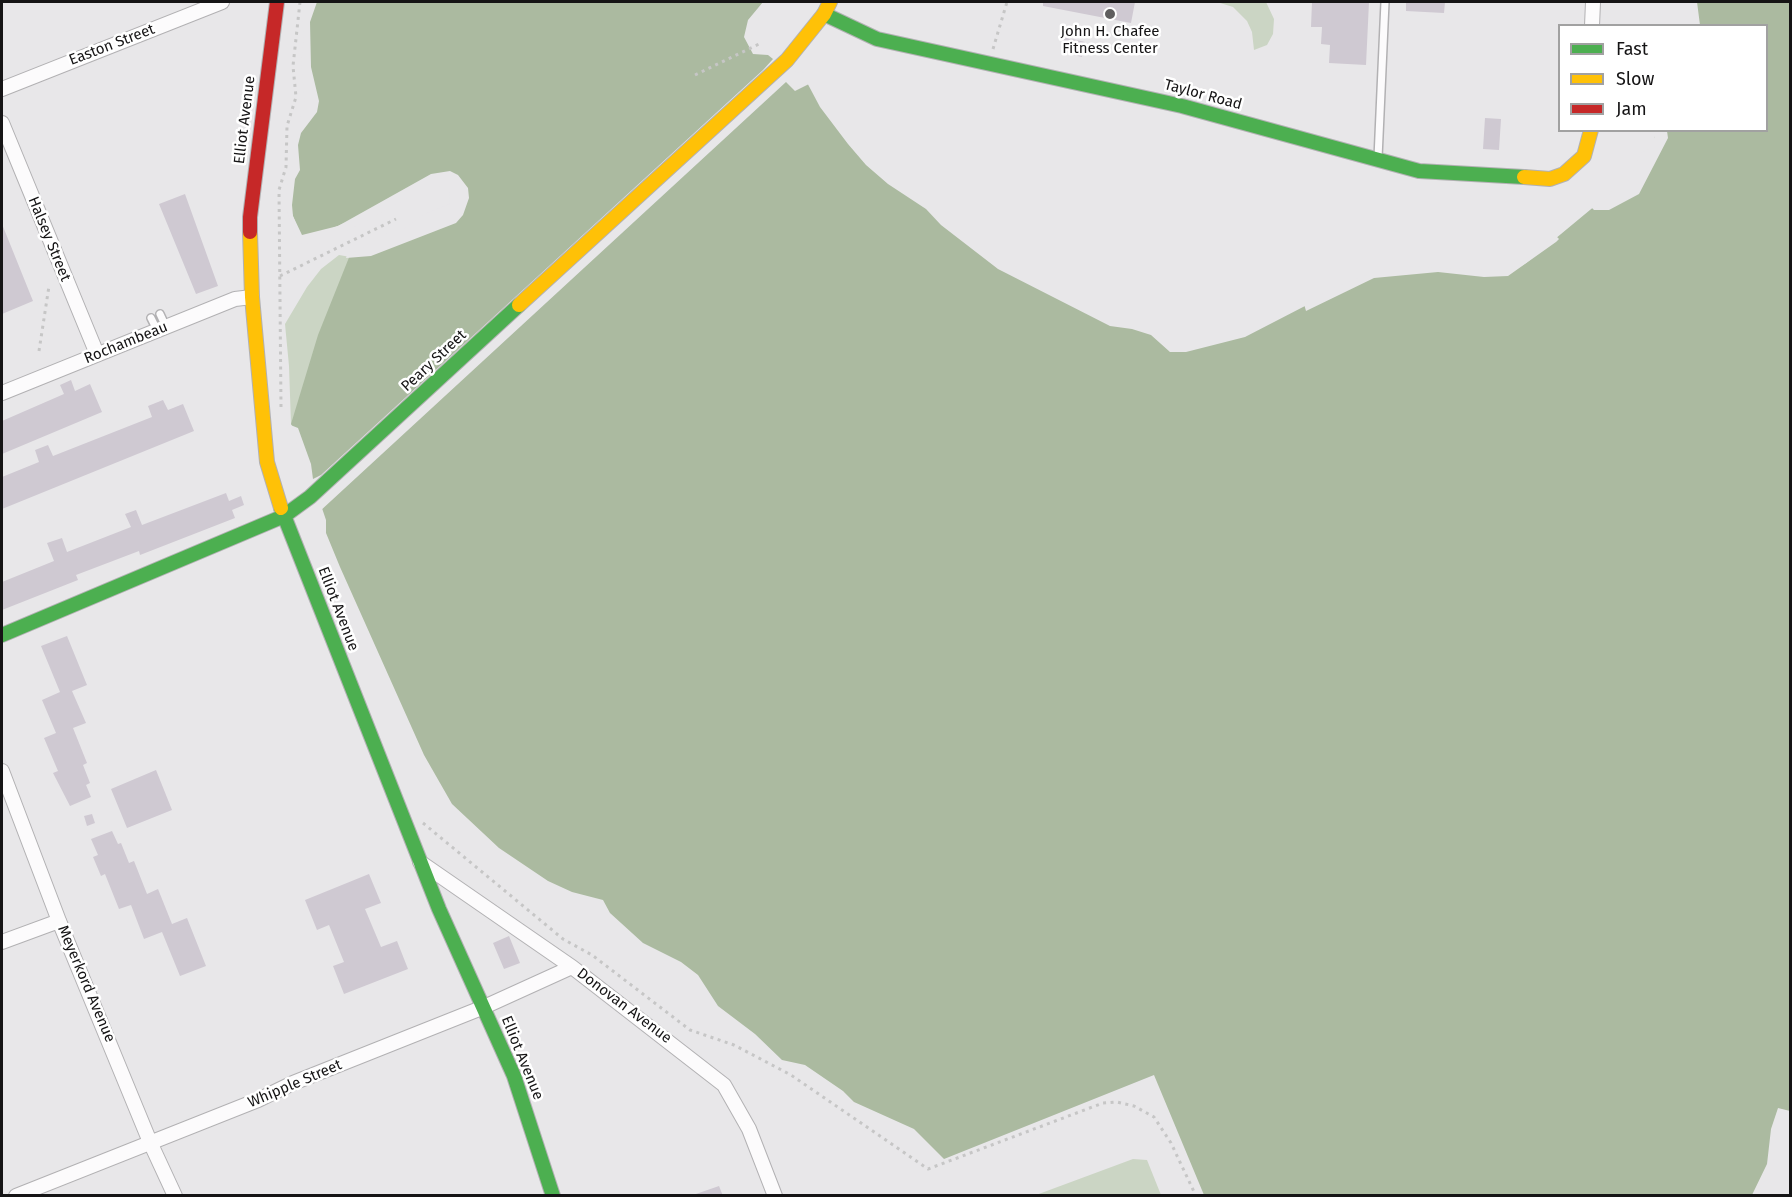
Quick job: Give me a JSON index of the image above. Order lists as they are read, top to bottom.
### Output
{
  "streets": {
    "street": [
      "Easton Street",
      "Taylor Road",
      "Elliot Avenue",
      "Halsey Street",
      "Rochambeau",
      "Peary Street",
      "Meyerkord Avenue",
      "Donovan Avenue",
      "Whipple Street"
    ]
  },
  "crossings": [
    ["Taylor Road", "Peary Street"],
    ["Elliot Avenue", "Rochambeau"],
    ["Elliot Avenue", "Peary Street"],
    ["Elliot Avenue", "Donovan Avenue"],
    ["Elliot Avenue", "Whipple Street"],
    ["Halsey Street", "Rochambeau"],
    ["Meyerkord Avenue", "Whipple Street"],
    ["Donovan Avenue", "Whipple Street"]
  ],
  "places": ["John H. Chafee Fitness Center"],
  "legend": ["Fast", "Slow", "Jam"]
}
